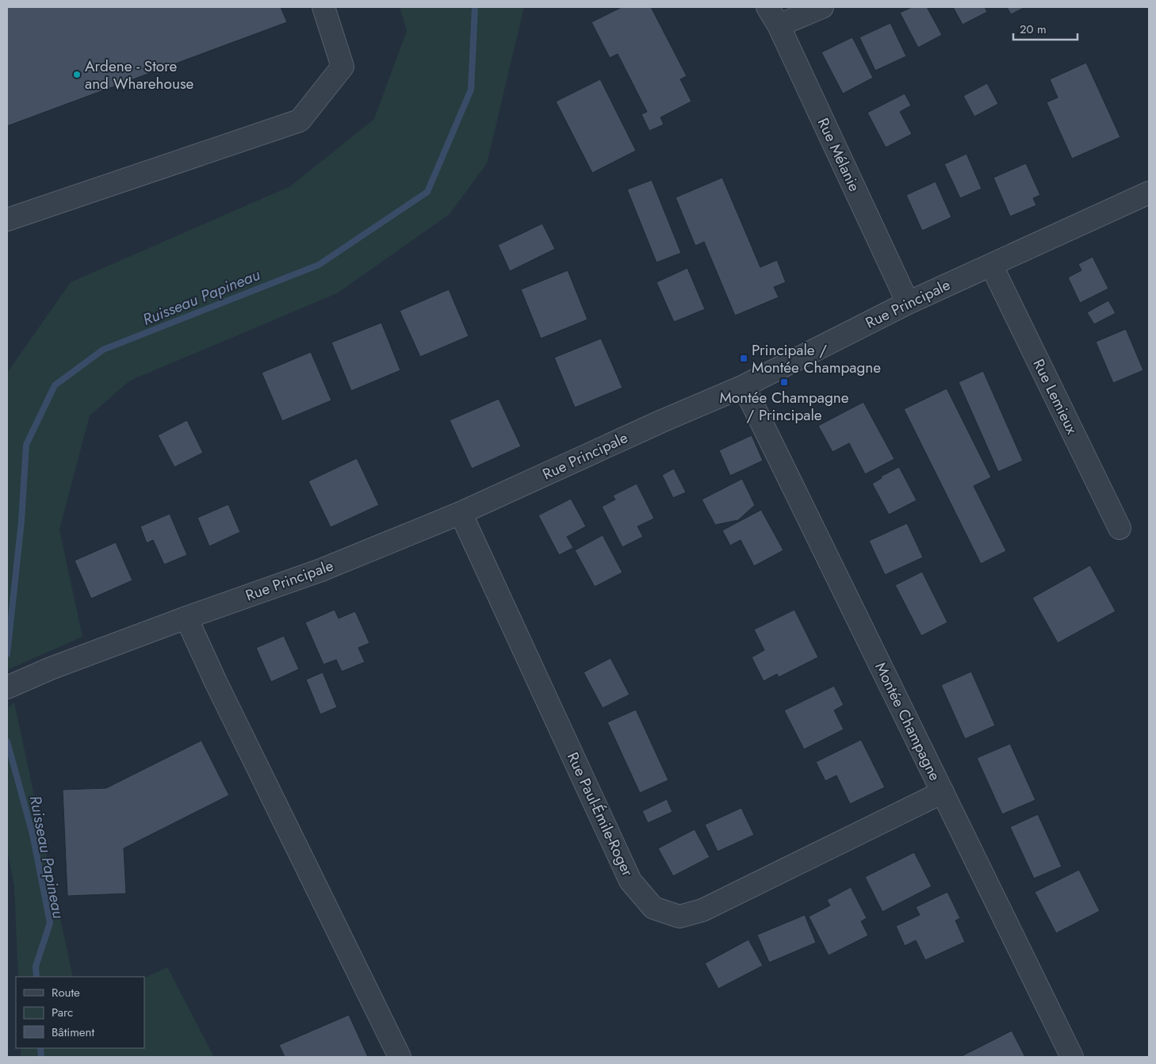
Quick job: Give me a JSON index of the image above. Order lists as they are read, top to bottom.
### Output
{
  "streets": {
    "street": [
      "Rue Mélanie",
      "Rue Principale",
      "Rue Lemieux",
      "Montée Champagne",
      "Rue Paul-Émile-Roger"
    ]
  },
  "crossings": [
    ["Rue Mélanie", "Rue Principale"],
    ["Rue Principale", "Rue Lemieux"],
    ["Rue Principale", "Montée Champagne"],
    ["Rue Principale", "Rue Paul-Émile-Roger"],
    ["Montée Champagne", "Rue Paul-Émile-Roger"]
  ],
  "water": ["Ruisseau Papineau"],
  "places": {
    "other": ["Ardene - Store and Wharehouse"],
    "transit": ["Principale / Montée Champagne", "Montée Champagne / Principale"]
  },
  "legend": ["Route", "Parc", "Bâtiment"],
  "scale_bar": "20 m"
}
